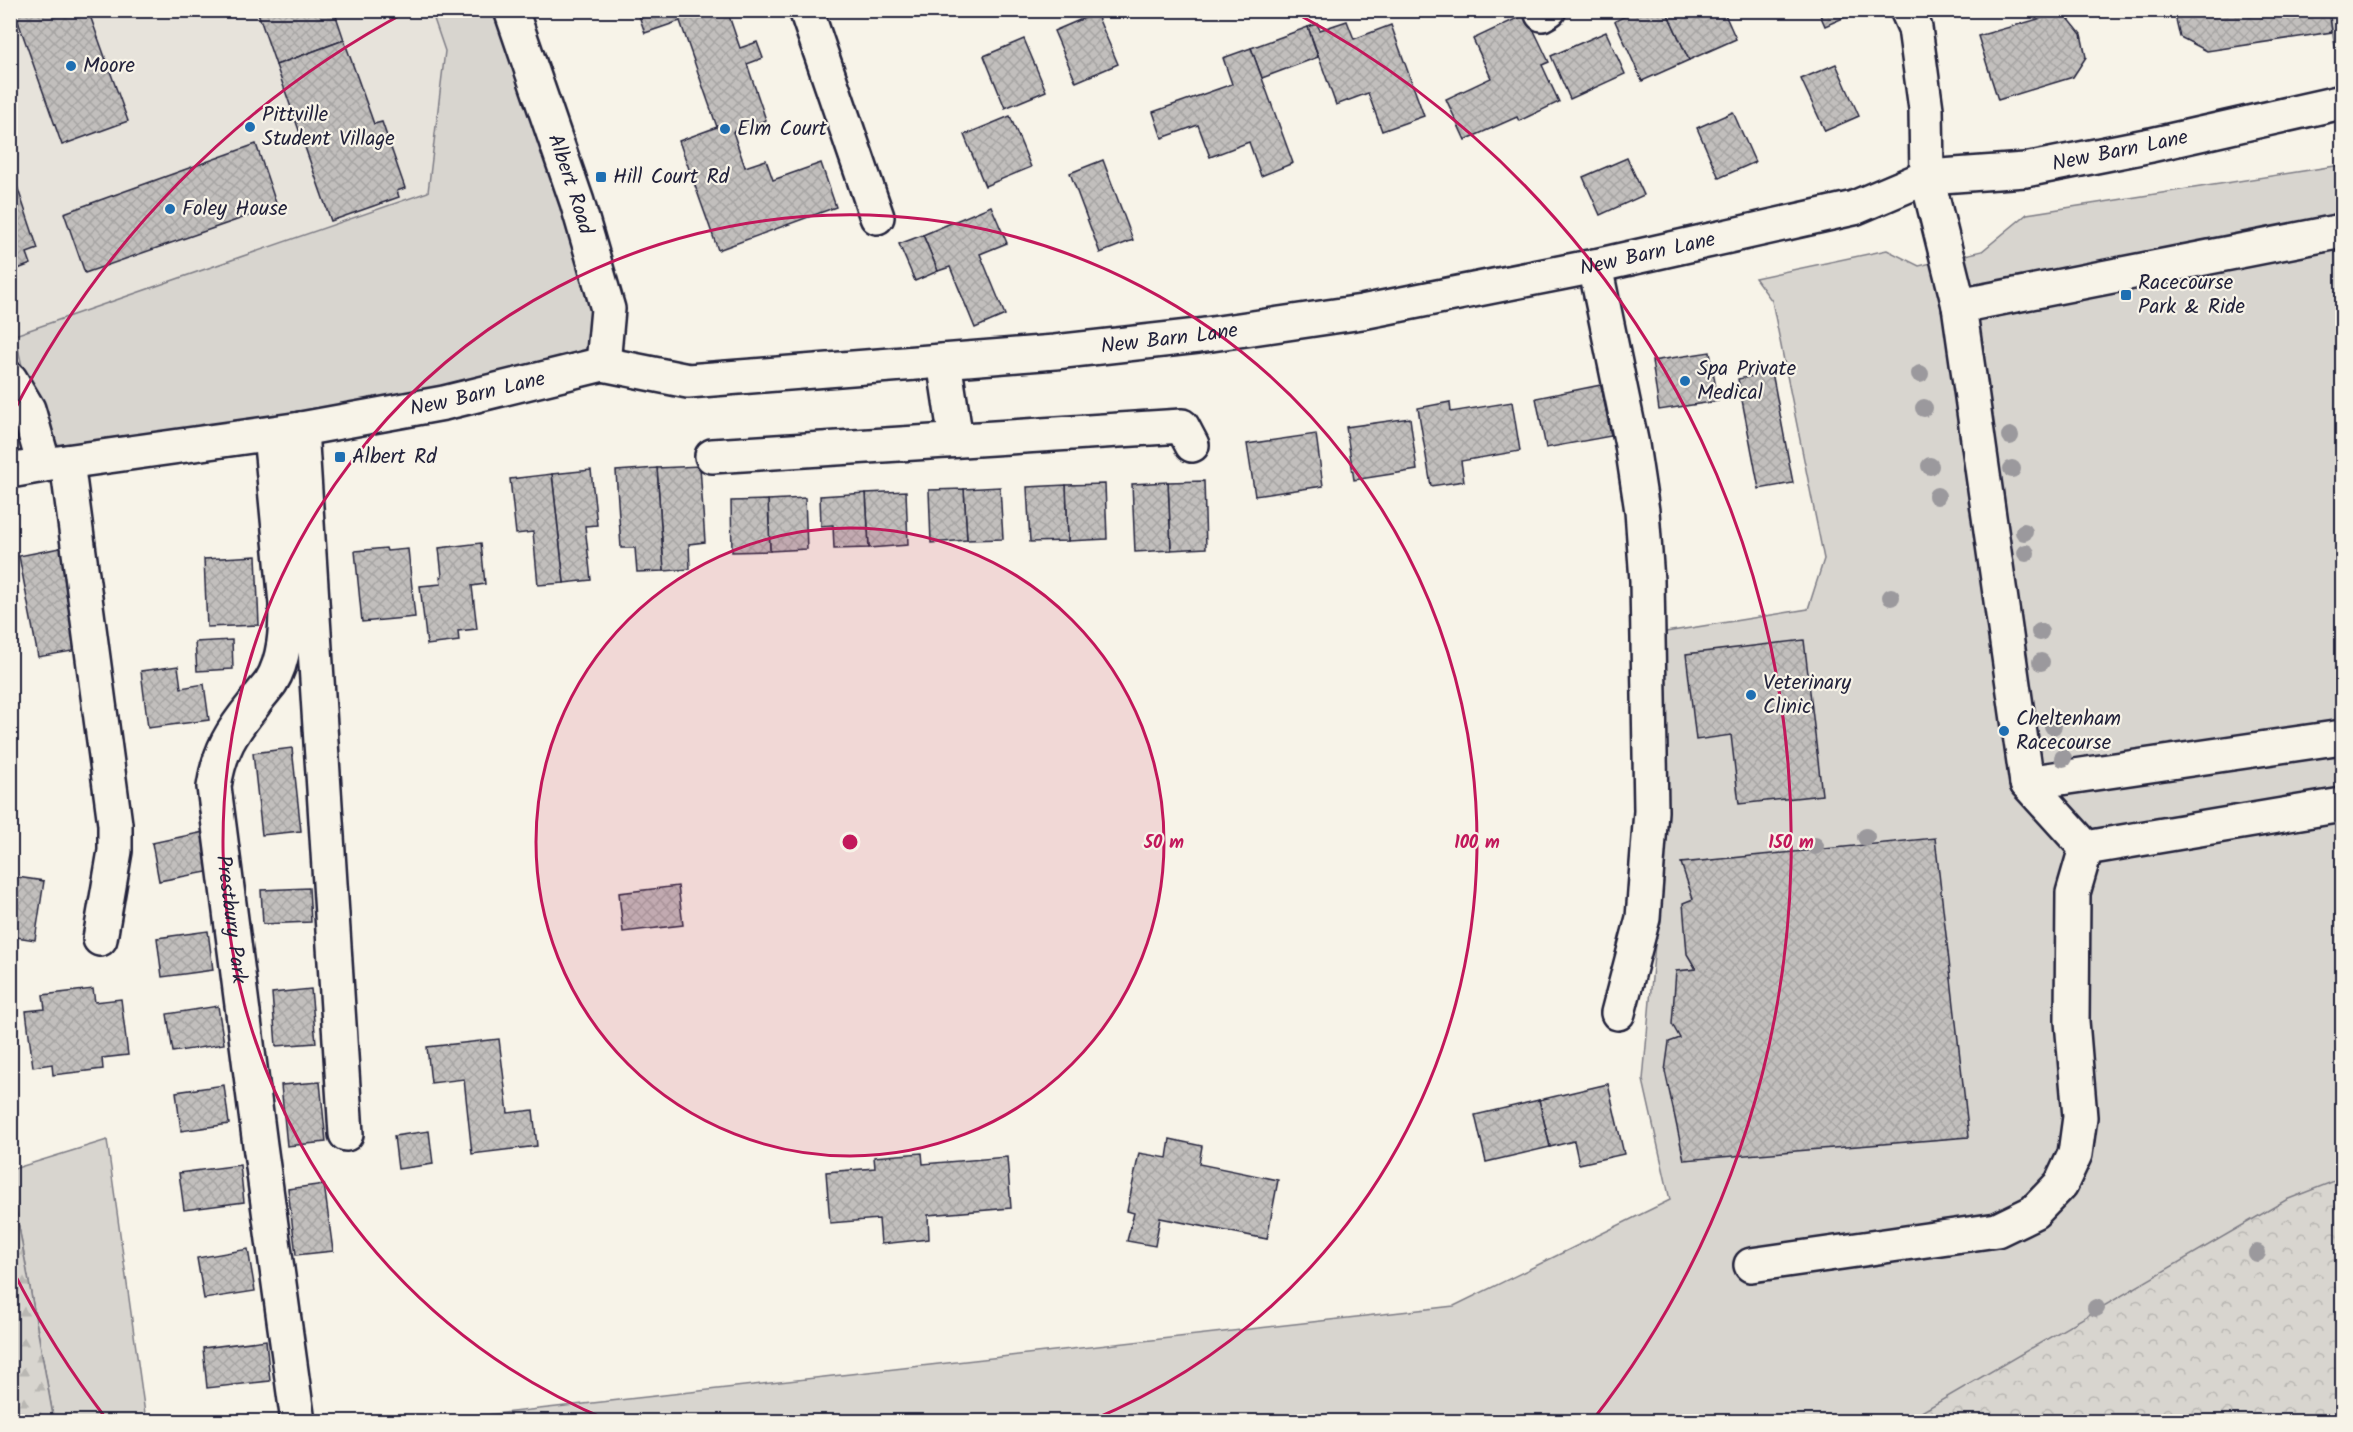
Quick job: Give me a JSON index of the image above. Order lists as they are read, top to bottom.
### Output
{
  "streets": {
    "main road": ["New Barn Lane", "Albert Road", "Prestbury Park"]
  },
  "crossings": [
    ["New Barn Lane", "Albert Road"],
    ["New Barn Lane", "Prestbury Park"]
  ],
  "places": {
    "other": [
      "Moore",
      "Pittville Student Village",
      "Elm Court",
      "Foley House",
      "Spa Private Medical",
      "Veterinary Clinic",
      "Cheltenham Racecourse"
    ],
    "transit": ["Hill Court Rd", "Racecourse Park & Ride", "Albert Rd"]
  },
  "rings": ["50 m", "100 m", "150 m"]
}
